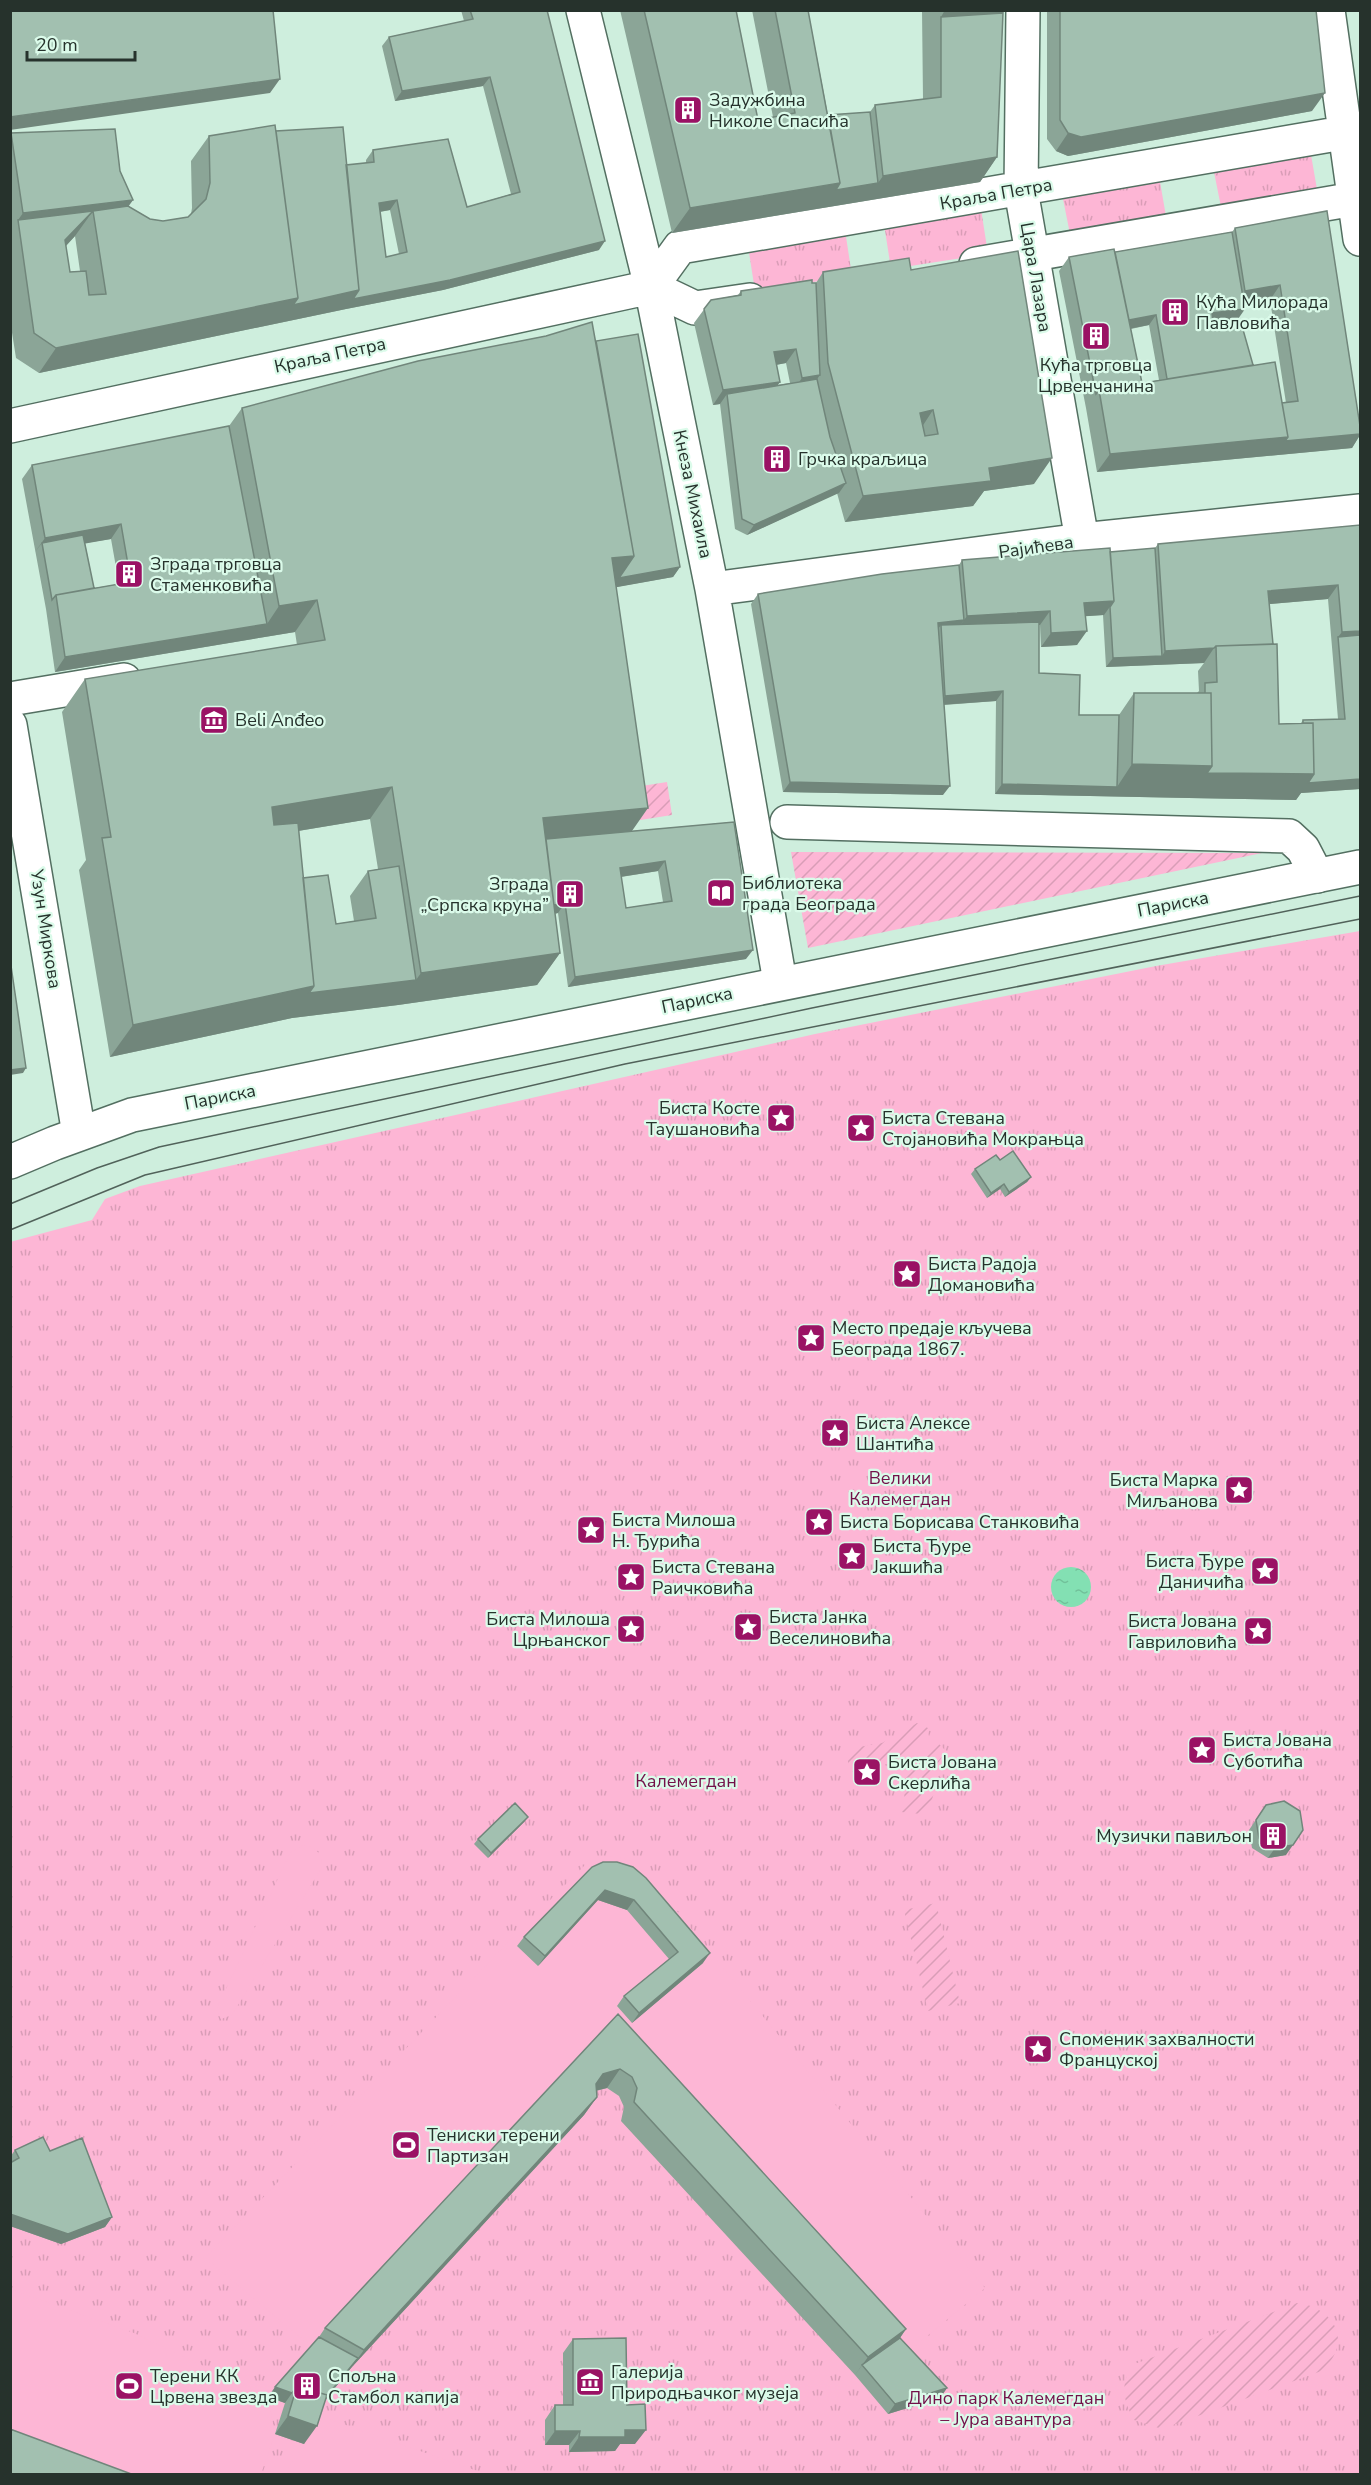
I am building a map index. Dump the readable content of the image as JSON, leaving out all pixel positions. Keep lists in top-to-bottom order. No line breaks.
{"streets":{"street":["Краља Петра","Цара Лазара","Кнеза Михаила","Рајићева","Париска","Узун Миркова"]},"crossings":[["Краља Петра","Цара Лазара"],["Краља Петра","Кнеза Михаила"],["Цара Лазара","Рајићева"],["Кнеза Михаила","Рајићева"],["Кнеза Михаила","Париска"],["Париска","Узун Миркова"]],"parks":["Велики Калемегдан","Калемегдан","Дино парк Калемегдан – Јура авантура"],"places":{"building":["Задужбина Николе Спасића","Кућа Милорада Павловића","Кућа трговца Црвенчанина","Грчка краљица","Зграда трговца Стаменковића","Зграда „Српска круна”","Музички павиљон","Спољна Стамбол капија"],"museum":["Beli Anđeo","Галерија Природњачког музеја"],"library":["Библиотека града Београда"],"place":["Биста Косте Таушановића","Биста Стевана Стојановића Мокрањца","Биста Радоја Домановића","Место предаје кључева Београда 1867.","Биста Алексе Шантића","Биста Марка Миљанова","Биста Борисава Станковића","Биста Милоша Н. Ђурића","Биста Ђуре Јакшића","Биста Ђуре Даничића","Биста Стевана Раичковића","Биста Јанка Веселиновића","Биста Милоша Црњанског","Биста Јована Гавриловића","Биста Јована Суботића","Биста Јована Скерлића","Споменик захвалности Француској"],"sports":["Тениски терени Партизан","Терени КК Црвена звезда"]},"scale_bar":"20 m"}
